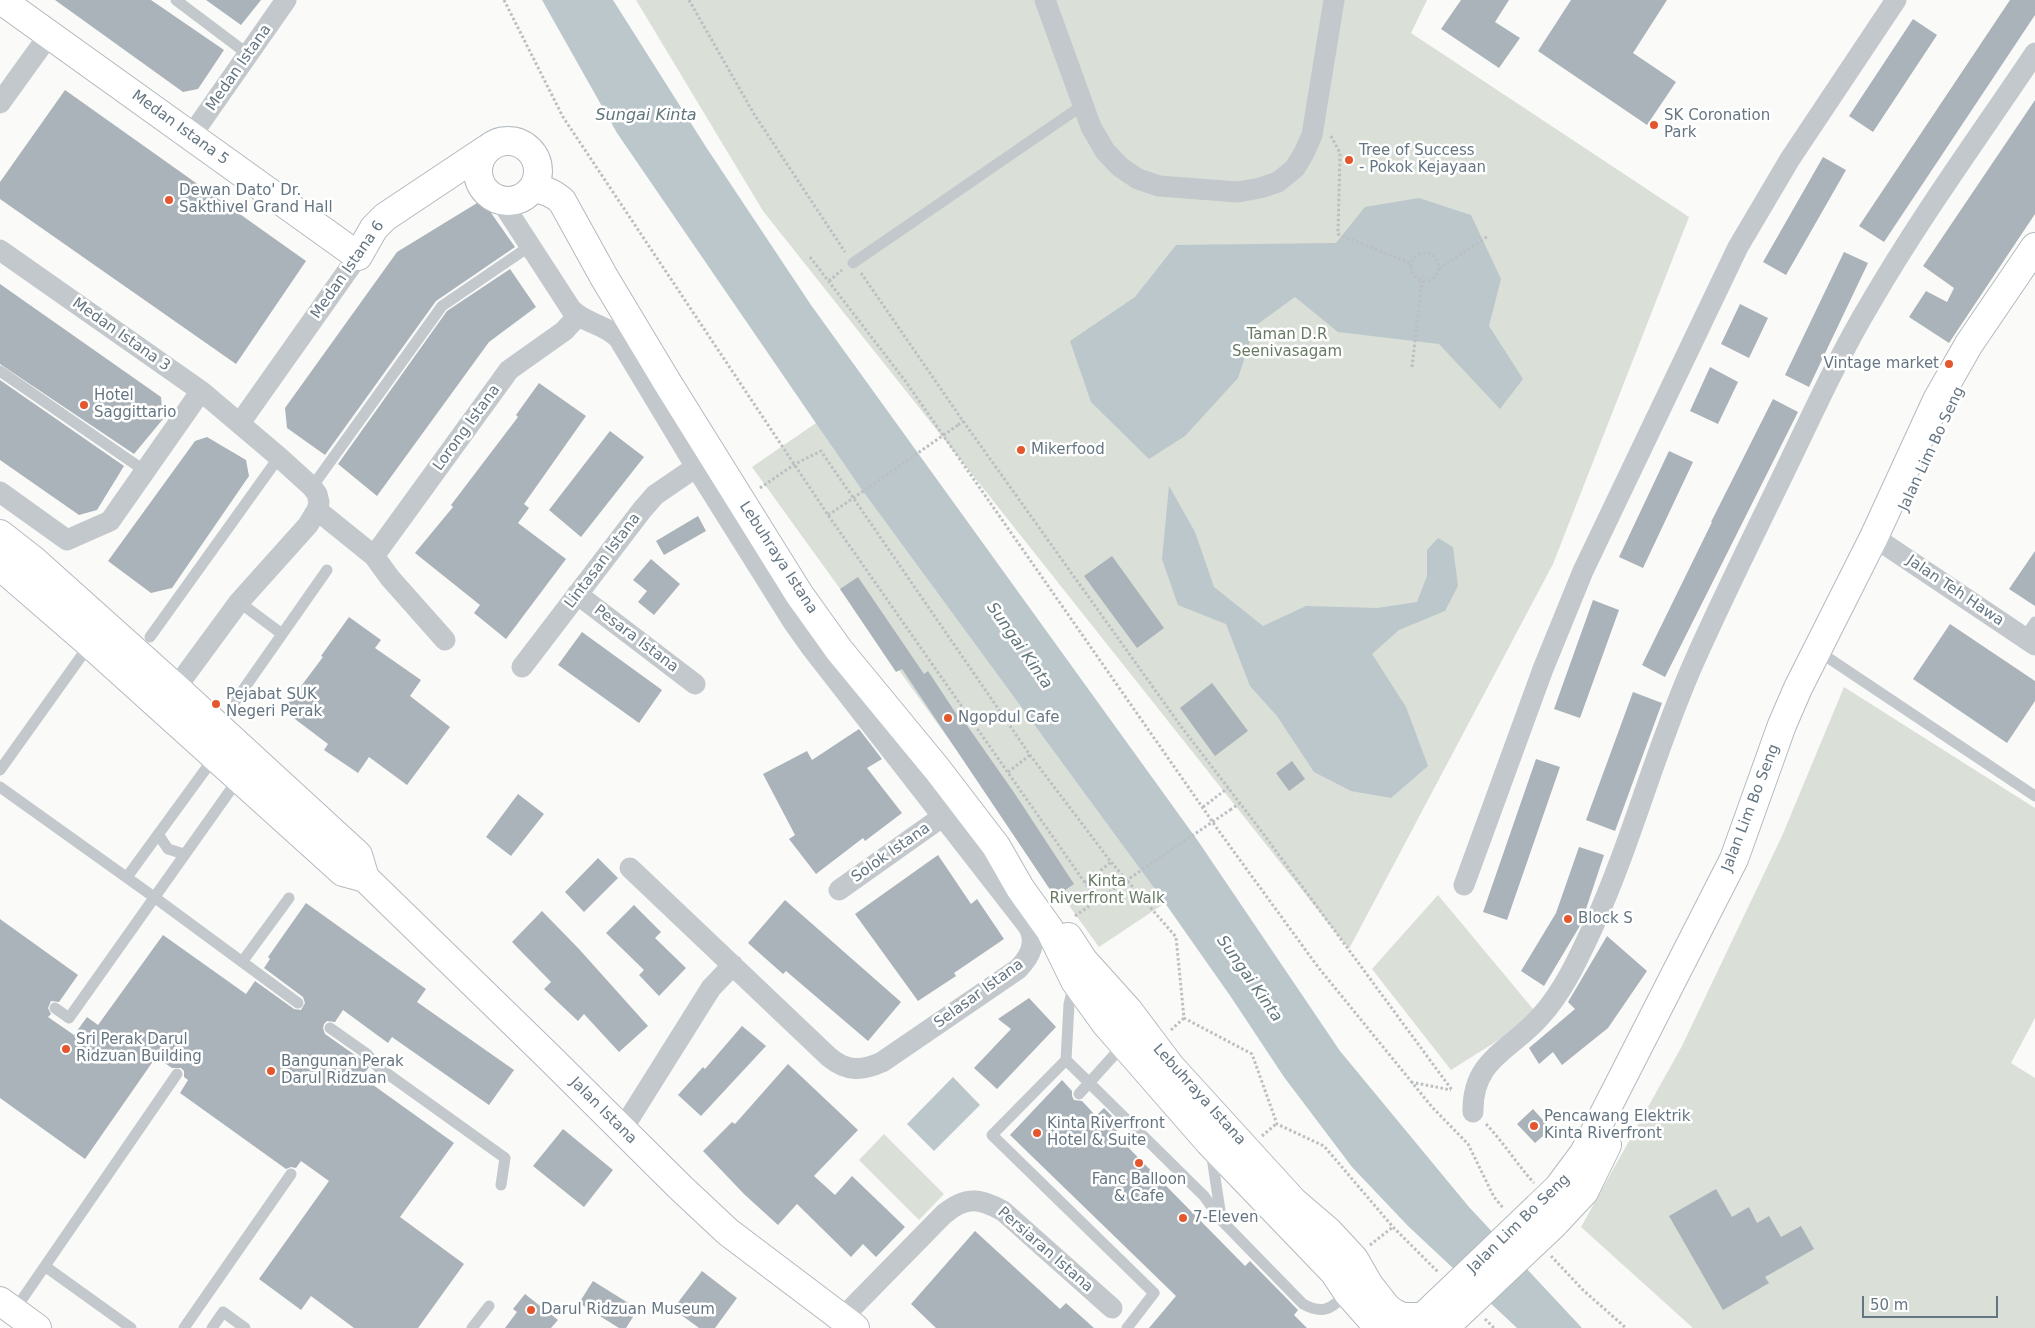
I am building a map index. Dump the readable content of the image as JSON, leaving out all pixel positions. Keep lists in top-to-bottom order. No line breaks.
{"streets":{"main road":["Medan Istana 5","Medan Istana 6","Jalan Lim Bo Seng","Lebuhraya Istana","Jalan Istana"],"street":["Medan Istana","Medan Istana 3","Lorong Istana","Lintasan Istana","Jalan Teh Hawa","Pesara Istana","Solok Istana","Selasar Istana","Persiaran Istana"]},"crossings":[["Medan Istana","Medan Istana 5"],["Medan Istana 5","Medan Istana 6"],["Medan Istana 6","Medan Istana 3"],["Medan Istana 6","Lebuhraya Istana"],["Lorong Istana","Selasar Istana"],["Jalan Lim Bo Seng","Lebuhraya Istana"],["Jalan Lim Bo Seng","Jalan Teh Hawa"],["Lintasan Istana","Pesara Istana"],["Lintasan Istana","Selasar Istana"],["Solok Istana","Selasar Istana"],["Jalan Istana","Persiaran Istana"]],"water":["Sungai Kinta"],"parks":["Taman D.R Seenivasagam","Kinta Riverfront Walk"],"places":["SK Coronation Park","Tree of Success - Pokok Kejayaan","Dewan Dato' Dr. Sakthivel Grand Hall","Vintage market","Hotel Saggittario","Mikerfood","Pejabat SUK Negeri Perak","Ngopdul Cafe","Block S","Sri Perak Darul Ridzuan Building","Bangunan Perak Darul Ridzuan","Pencawang Elektrik Kinta Riverfront","Kinta Riverfront Hotel & Suite","Fanc Balloon & Cafe","7-Eleven","Darul Ridzuan Museum"],"scale_bar":"50 m"}
